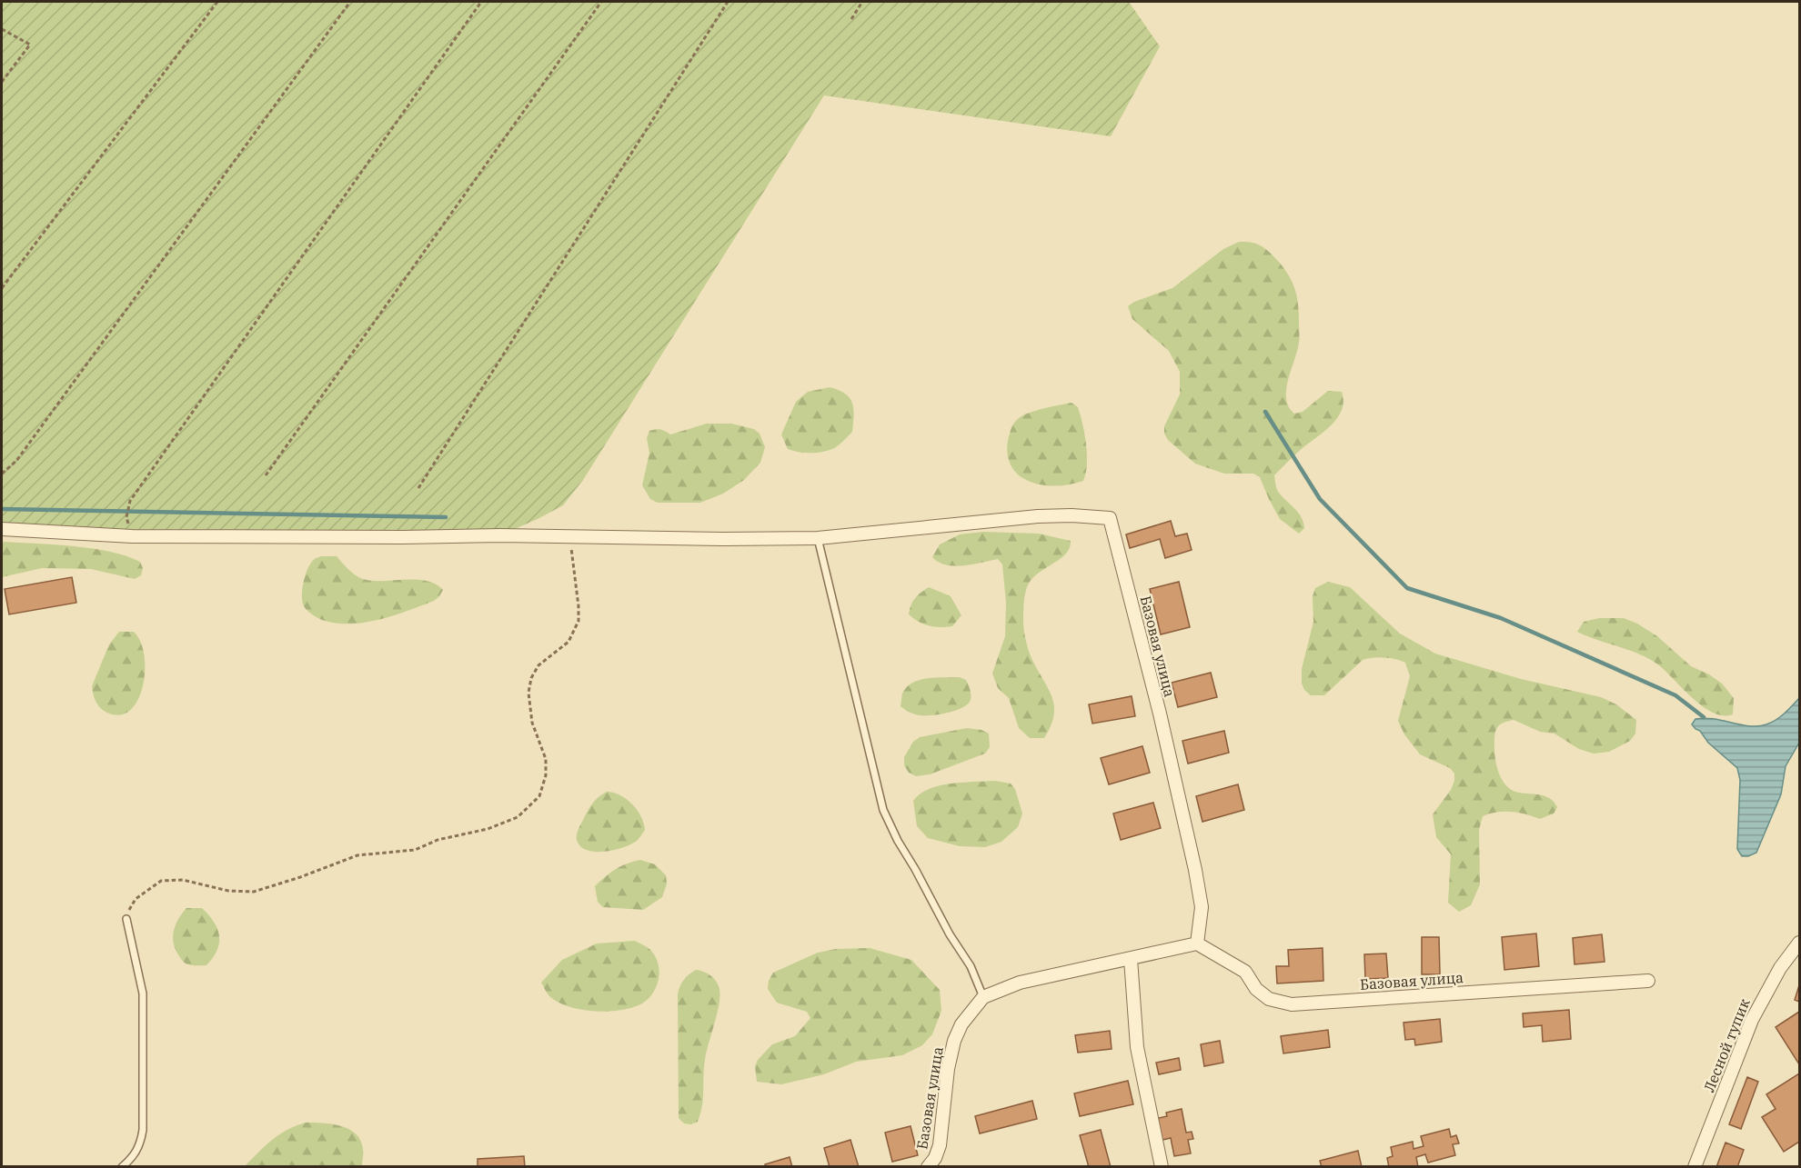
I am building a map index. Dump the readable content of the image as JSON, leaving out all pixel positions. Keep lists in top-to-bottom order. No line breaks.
{"streets":{"street":["Базовая улица","Лесной тупик"]}}
